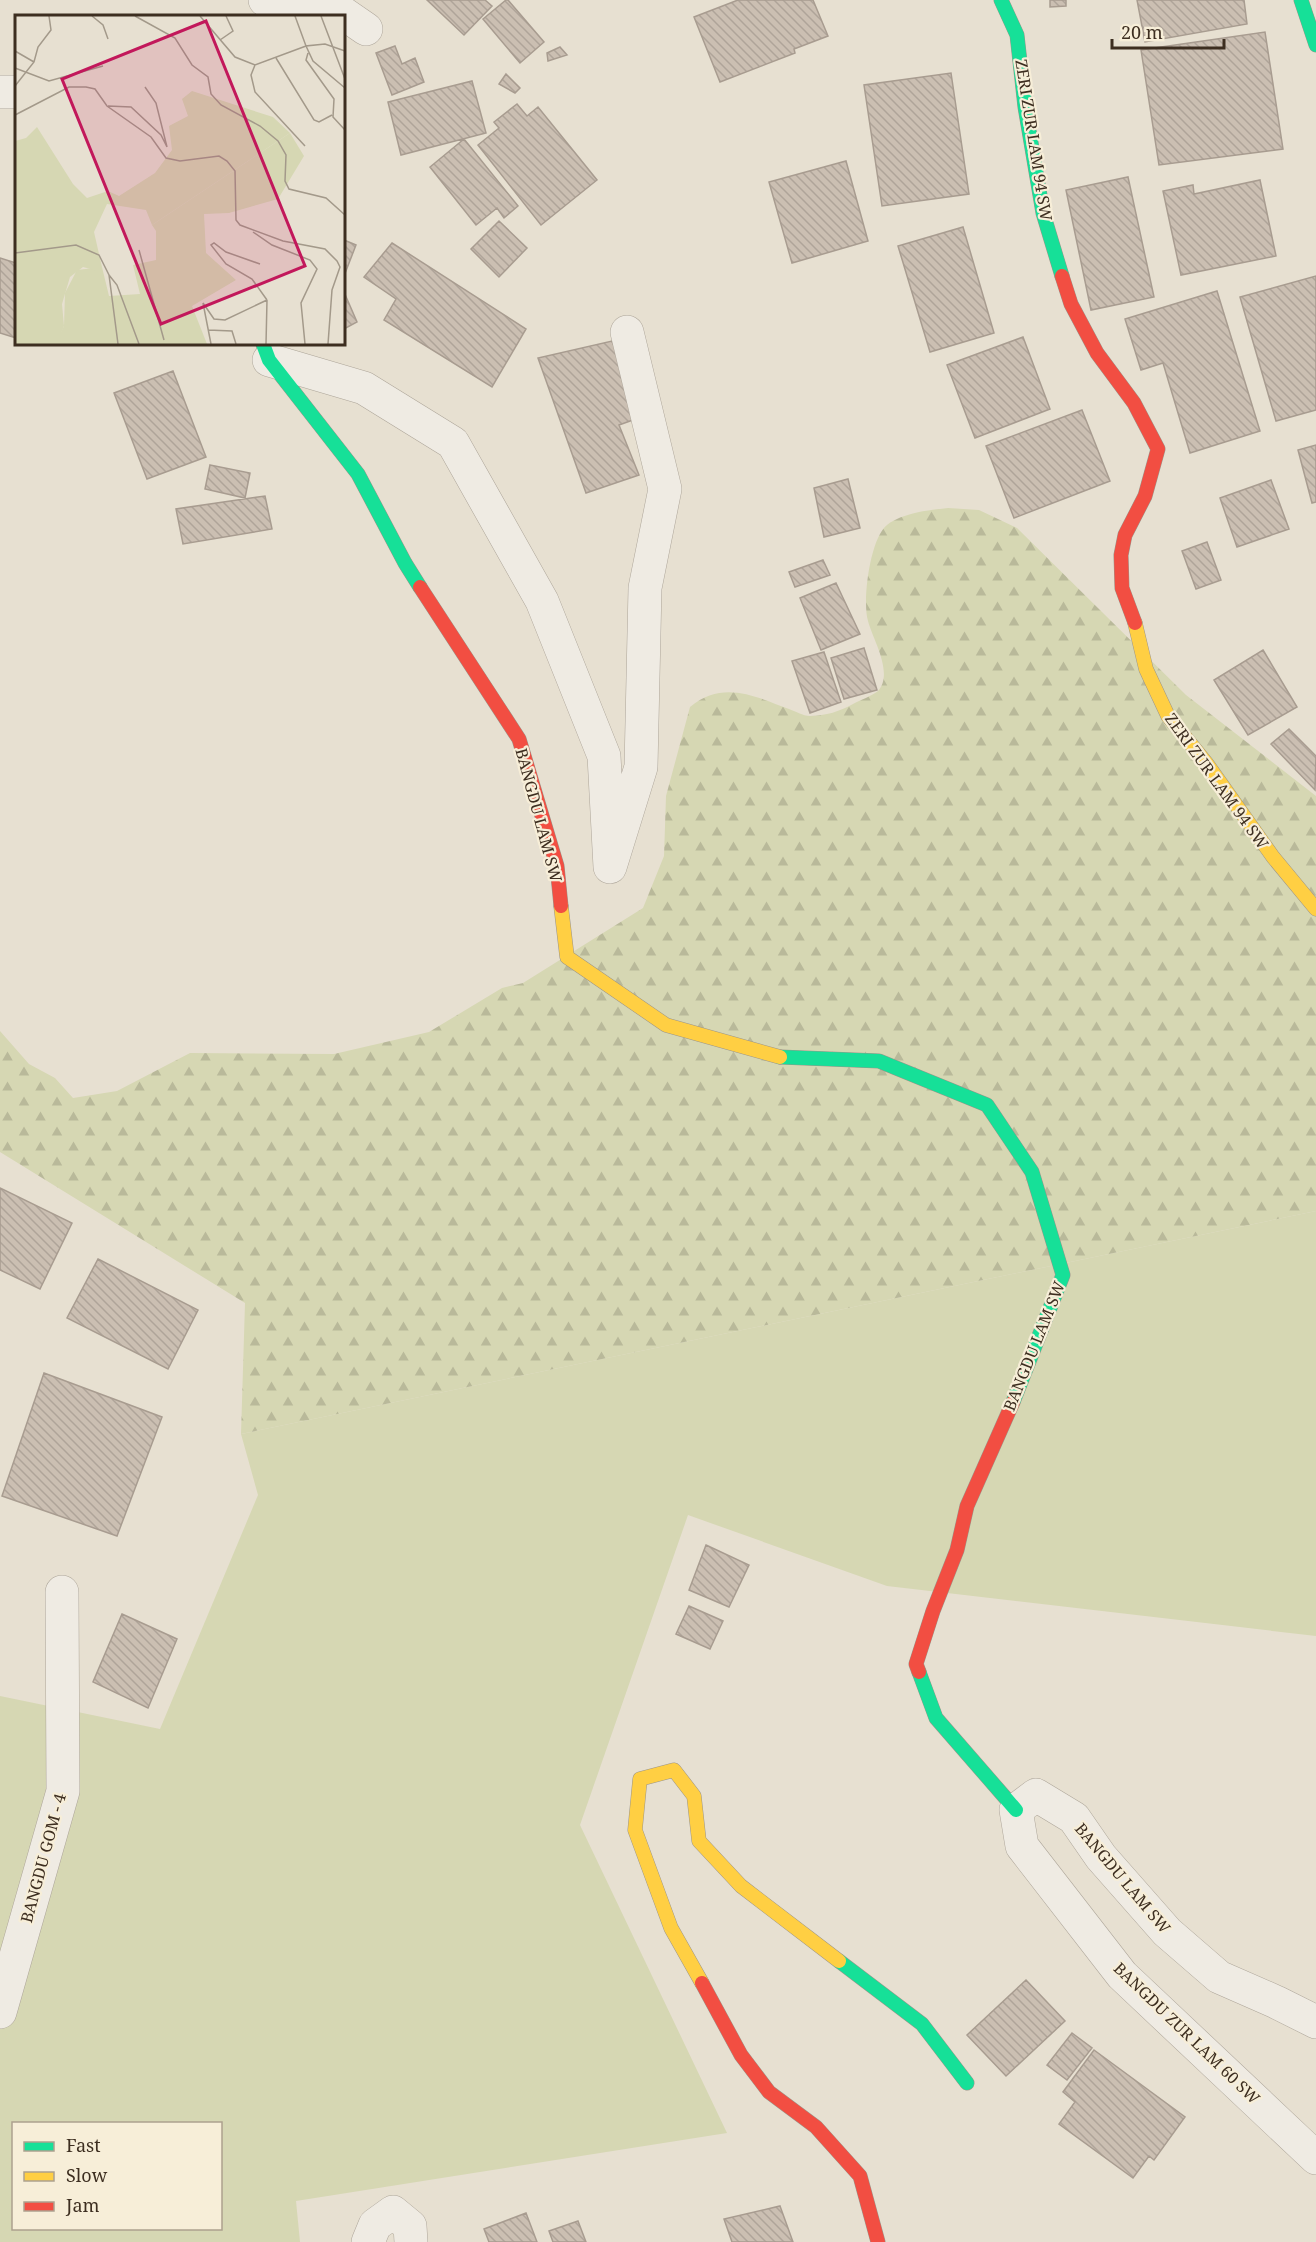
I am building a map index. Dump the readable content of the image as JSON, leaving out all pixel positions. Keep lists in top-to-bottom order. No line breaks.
{"streets":{"street":["ZERI ZUR LAM 94 SW","BANGDU LAM SW","BANGDU GOM - 4","BANGDU ZUR LAM 60 SW"]},"crossings":[["BANGDU LAM SW","BANGDU ZUR LAM 60 SW"]],"legend":["Fast","Slow","Jam"],"scale_bar":"20 m"}
